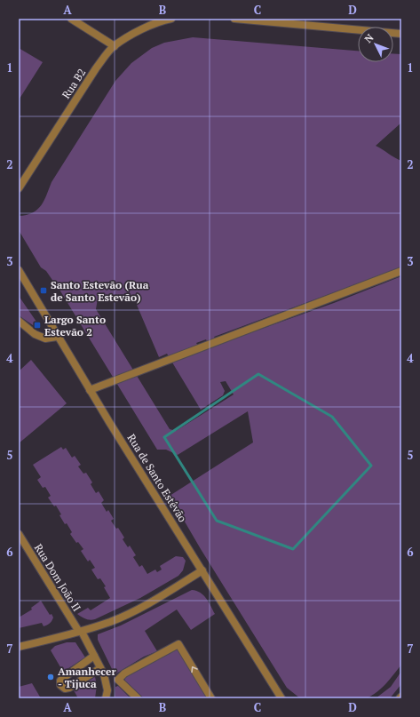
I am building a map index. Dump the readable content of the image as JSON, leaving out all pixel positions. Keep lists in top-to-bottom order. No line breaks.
{"streets":{"street":["Rua B2","Rua de Santo Estêvão","Rua Dom João II"]},"places":{"transit":["Santo Estevão (Rua de Santo Estevão)","Largo Santo Estevão 2"],"other":["Amanhecer - Tijuca"]},"north":"top left","grid":{"columns":["A","B","C","D"],"rows":["1","2","3","4","5","6","7"]}}
